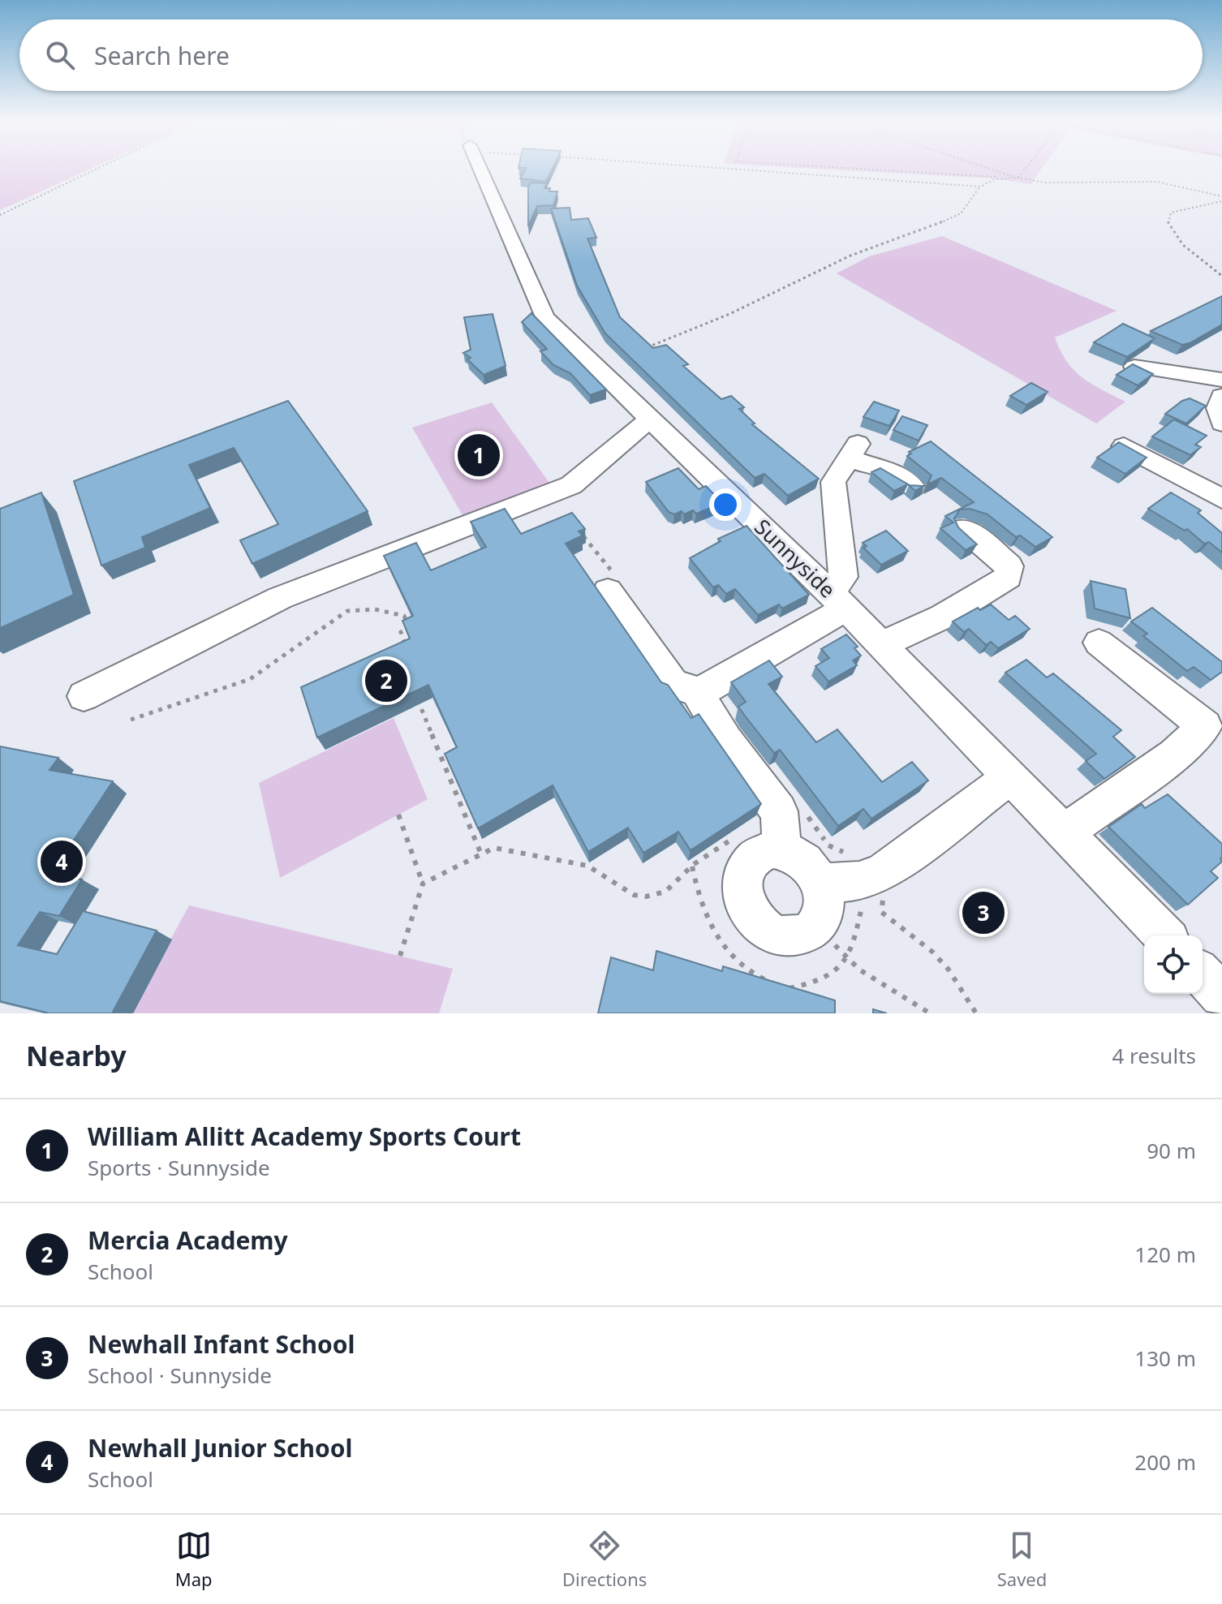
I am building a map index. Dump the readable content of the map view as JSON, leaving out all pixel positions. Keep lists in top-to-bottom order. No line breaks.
{"streets":{"street":["Sunnyside"]},"page":{"search":"Search here","pins":["1","2","4","3"],"heading":["Nearby","4 results"],"list":[{"mark":"1","name":"William Allitt Academy Sports Court","note":"Sports · Sunnyside","value":"90 m"},{"mark":"2","name":"Mercia Academy","note":"School","value":"120 m"},{"mark":"3","name":"Newhall Infant School","note":"School · Sunnyside","value":"130 m"},{"mark":"4","name":"Newhall Junior School","note":"School","value":"200 m"}],"nav":["Map","Directions","Saved"]}}
